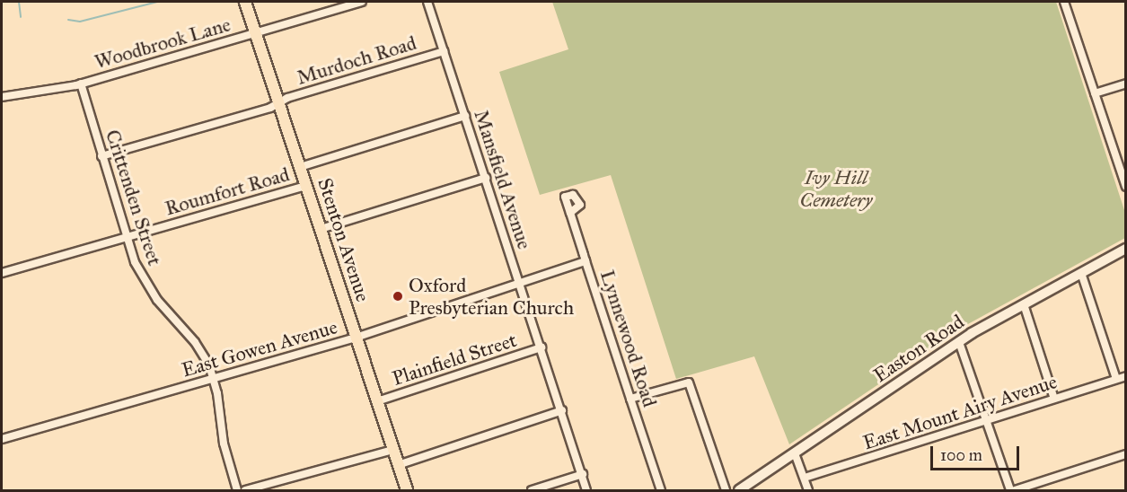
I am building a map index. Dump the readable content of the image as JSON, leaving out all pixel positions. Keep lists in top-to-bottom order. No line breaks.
{"streets":{"main road":["Stenton Avenue","Easton Road"],"street":["Woodbrook Lane","Murdoch Road","Mansfield Avenue","Roumfort Road","Crittenden Street","Lynnewood Road","East Gowen Avenue","Plainfield Street","East Mount Airy Avenue"]},"crossings":[["Woodbrook Lane","Crittenden Street"],["Woodbrook Lane","Stenton Avenue"],["Murdoch Road","Mansfield Avenue"],["Murdoch Road","Crittenden Street"],["Murdoch Road","Stenton Avenue"],["Mansfield Avenue","East Gowen Avenue"],["Mansfield Avenue","Plainfield Street"],["Roumfort Road","Crittenden Street"],["Roumfort Road","Stenton Avenue"],["Crittenden Street","East Gowen Avenue"],["Stenton Avenue","East Gowen Avenue"],["Stenton Avenue","Plainfield Street"],["Lynnewood Road","East Gowen Avenue"]],"parks":["Ivy Hill Cemetery"],"places":["Oxford Presbyterian Church"],"scale_bar":"100 m"}
